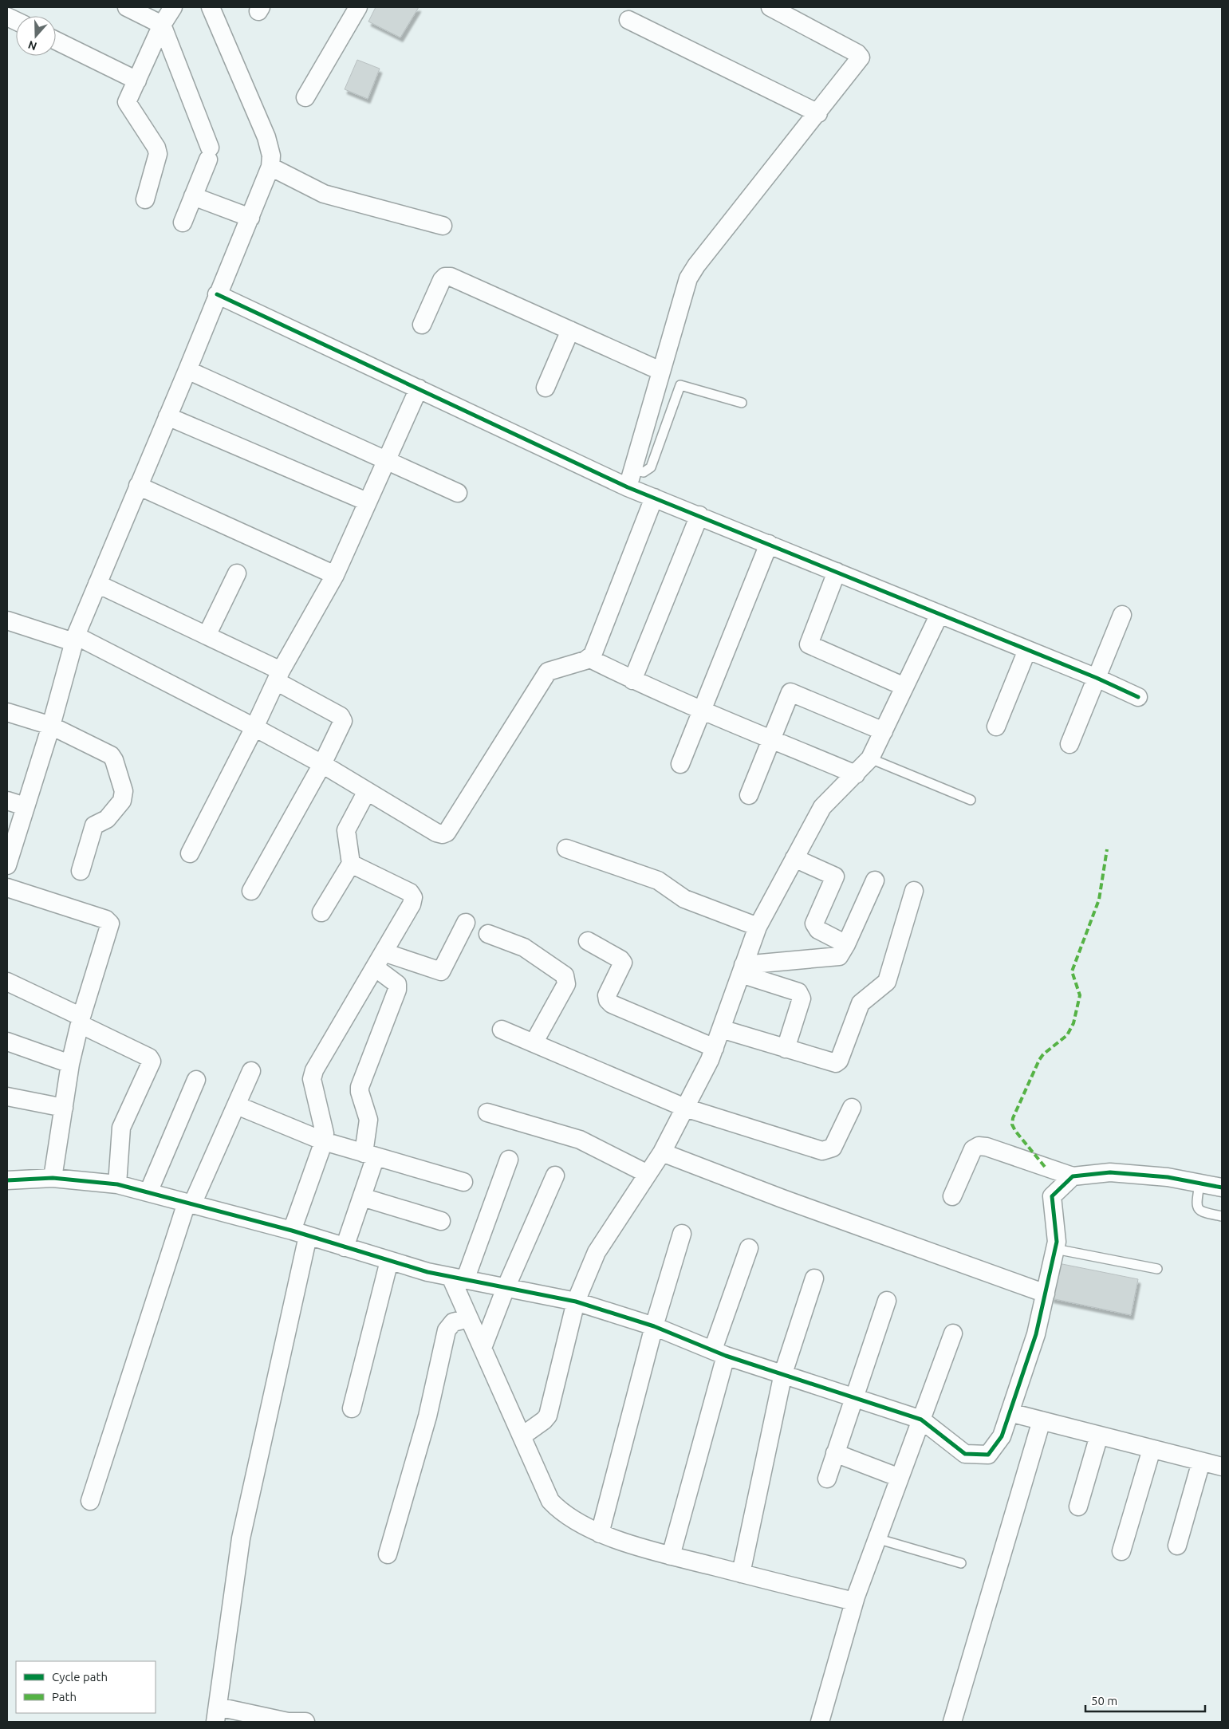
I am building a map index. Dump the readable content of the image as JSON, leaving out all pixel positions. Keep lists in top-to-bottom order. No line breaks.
{"legend":["Cycle path","Path"],"scale_bar":"50 m","north":"bottom"}
